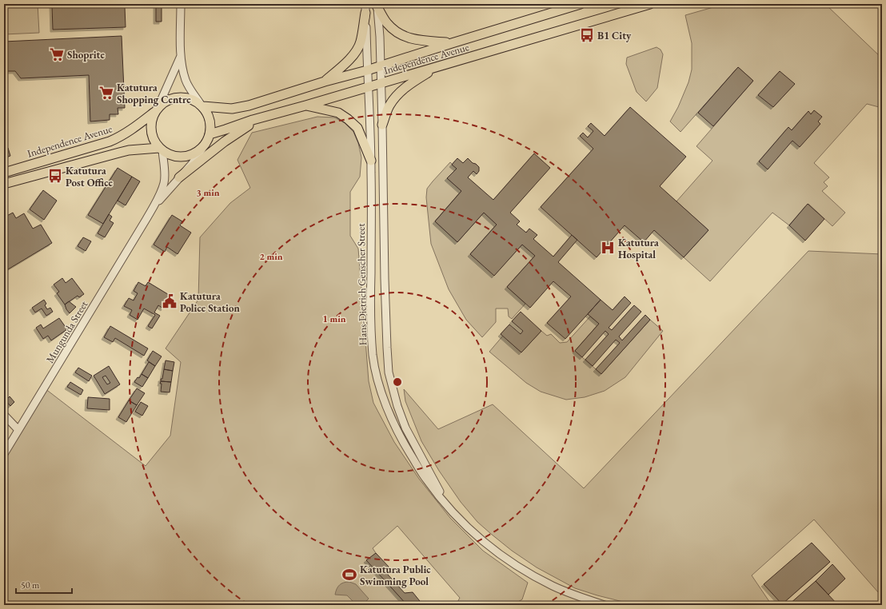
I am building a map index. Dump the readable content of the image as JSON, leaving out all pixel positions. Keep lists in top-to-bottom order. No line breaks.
{"streets":{"main road":["Independence Avenue"],"street":["Hans-Dietrich Genscher Street","Mungunda Street"]},"crossings":[["Independence Avenue","Hans-Dietrich Genscher Street"]],"places":{"bus stop":["B1 City","Katutura Post Office"],"supermarket":["Shoprite","Katutura Shopping Centre"],"hospital":["Katutura Hospital"],"public building":["Katutura Police Station"],"sports":["Katutura Public Swimming Pool"]},"scale_bar":"50 m","rings":["3 min","2 min","1 min"]}
